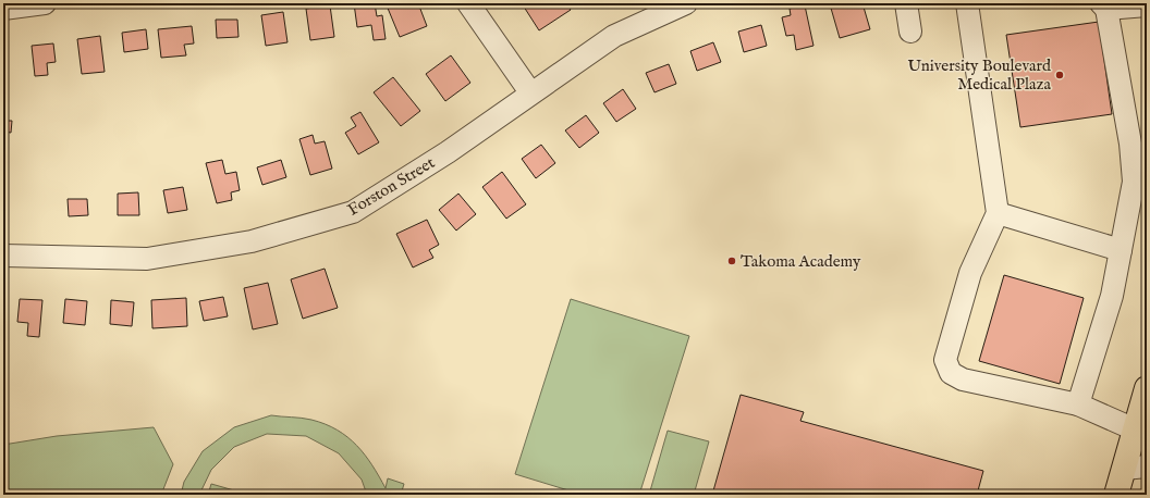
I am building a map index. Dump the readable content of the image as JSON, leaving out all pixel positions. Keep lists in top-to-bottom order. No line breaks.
{"streets":{"street":["Forston Street"]},"places":["University Boulevard Medical Plaza","Takoma Academy"]}
